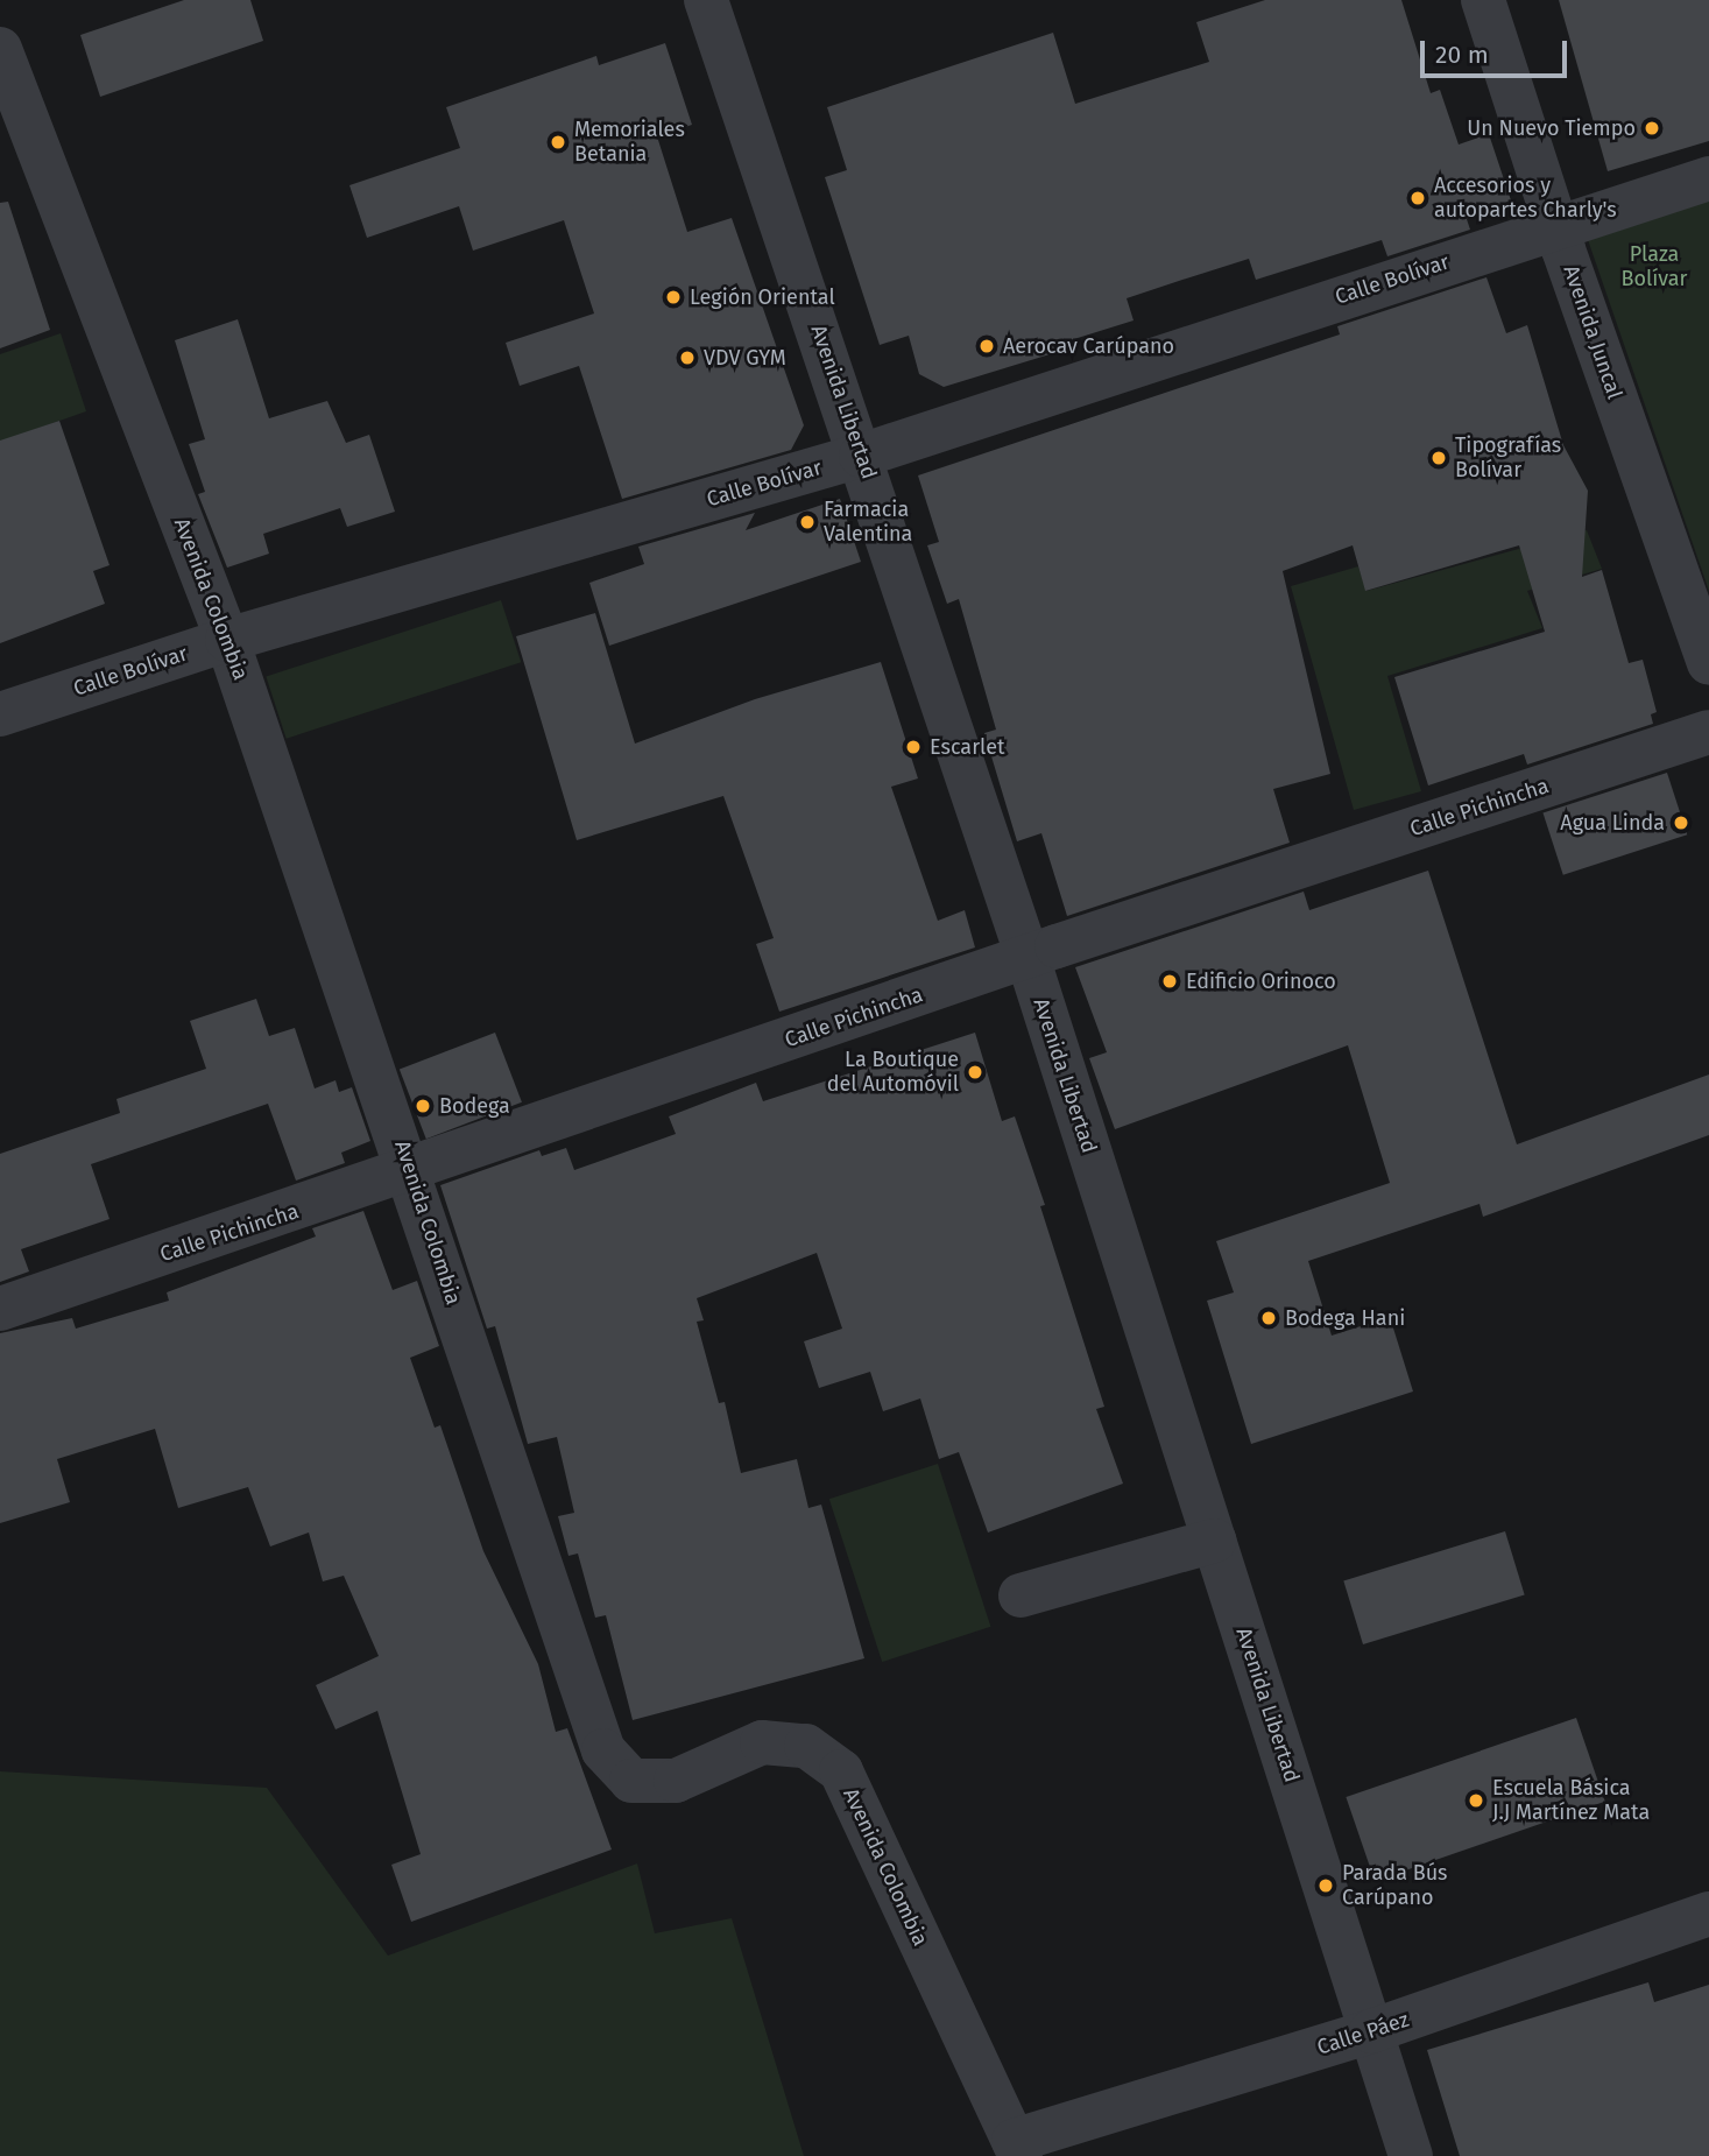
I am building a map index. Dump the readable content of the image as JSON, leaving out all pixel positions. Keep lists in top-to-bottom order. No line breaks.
{"streets":{"street":["Calle Bolívar","Avenida Juncal","Avenida Libertad","Avenida Colombia","Calle Pichincha","Calle Páez"]},"crossings":[["Calle Bolívar","Avenida Juncal"],["Calle Bolívar","Avenida Libertad"],["Calle Bolívar","Avenida Colombia"],["Avenida Libertad","Calle Pichincha"],["Avenida Libertad","Calle Páez"],["Avenida Colombia","Calle Pichincha"],["Avenida Colombia","Calle Páez"]],"parks":["Plaza Bolívar"],"places":["Un Nuevo Tiempo","Memoriales Betania","Accesorios y autopartes Charly's","Legión Oriental","Aerocav Carúpano","VDV GYM","Tipografías Bolívar","Farmacia Valentina","Escarlet","Agua Linda","Edificio Orinoco","La Boutique del Automóvil","Bodega","Bodega Hani","Escuela Básica J.J Martínez Mata","Parada Bús Carúpano"],"scale_bar":"20 m"}
